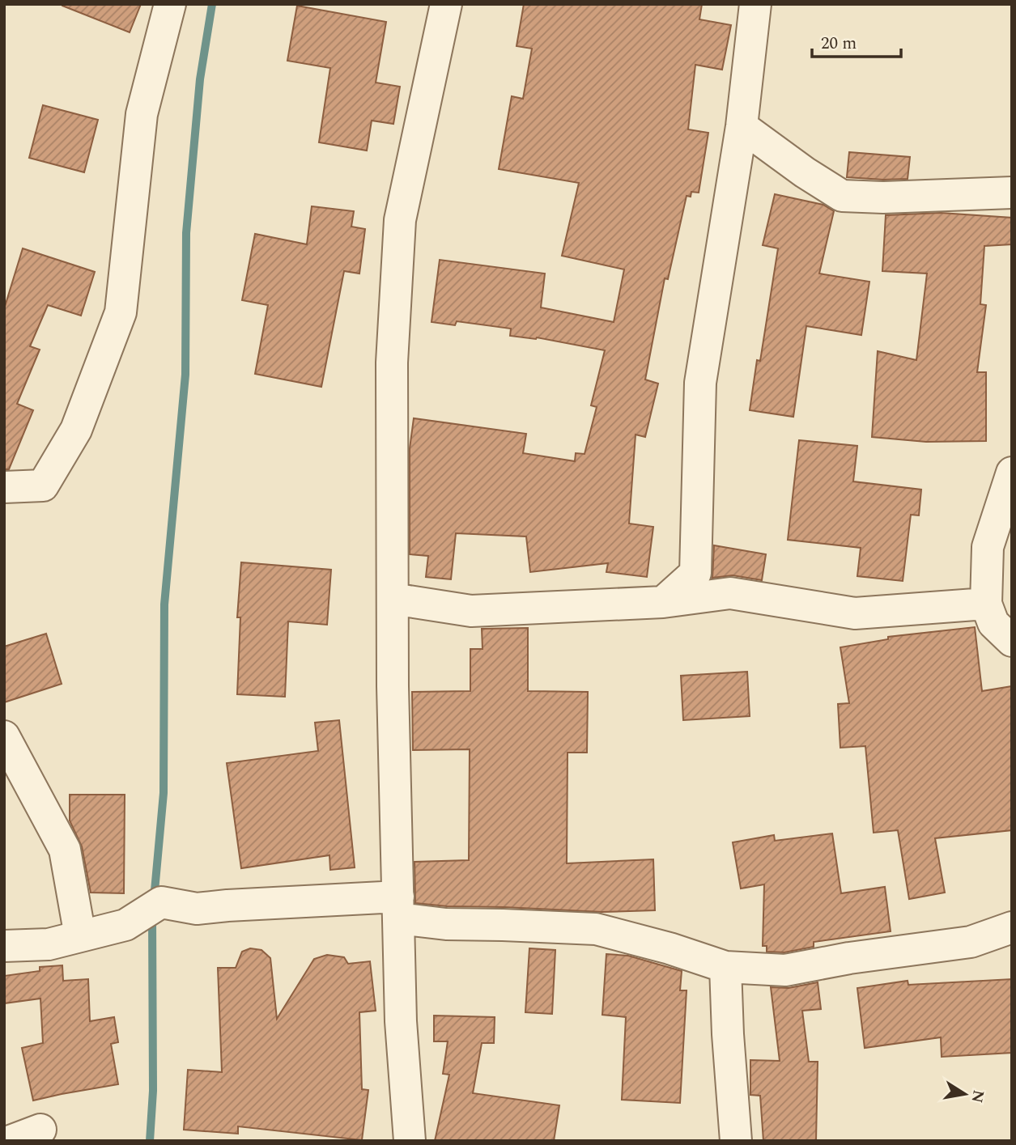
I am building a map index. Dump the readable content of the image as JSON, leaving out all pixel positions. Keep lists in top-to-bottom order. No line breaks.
{"scale_bar":"20 m","north":"right"}
